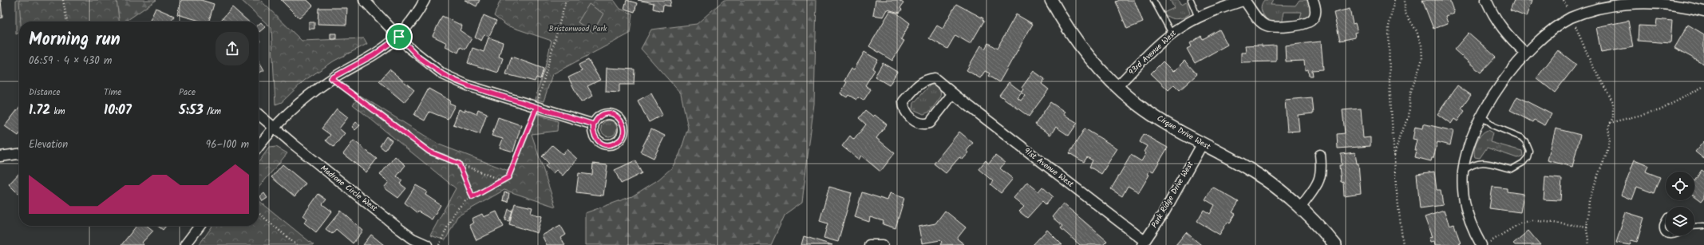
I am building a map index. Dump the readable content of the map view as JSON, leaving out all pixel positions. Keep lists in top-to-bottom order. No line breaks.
{"streets":{"street":["93rd Avenue West","Cirque Drive West","91st Avenue West","Madrone Circle West","Park Ridge Drive West"]},"crossings":[["93rd Avenue West","Cirque Drive West"],["Cirque Drive West","Park Ridge Drive West"],["91st Avenue West","Park Ridge Drive West"]],"parks":["Bristonwood Park"],"page":{"heading":["Morning run","06:59 · 4 × 430 m"],"stats":[["Distance","1.72 km"],["Time","10:07"],["Pace","5:53 /km"]],"chart":["Elevation","96–100 m"]}}
